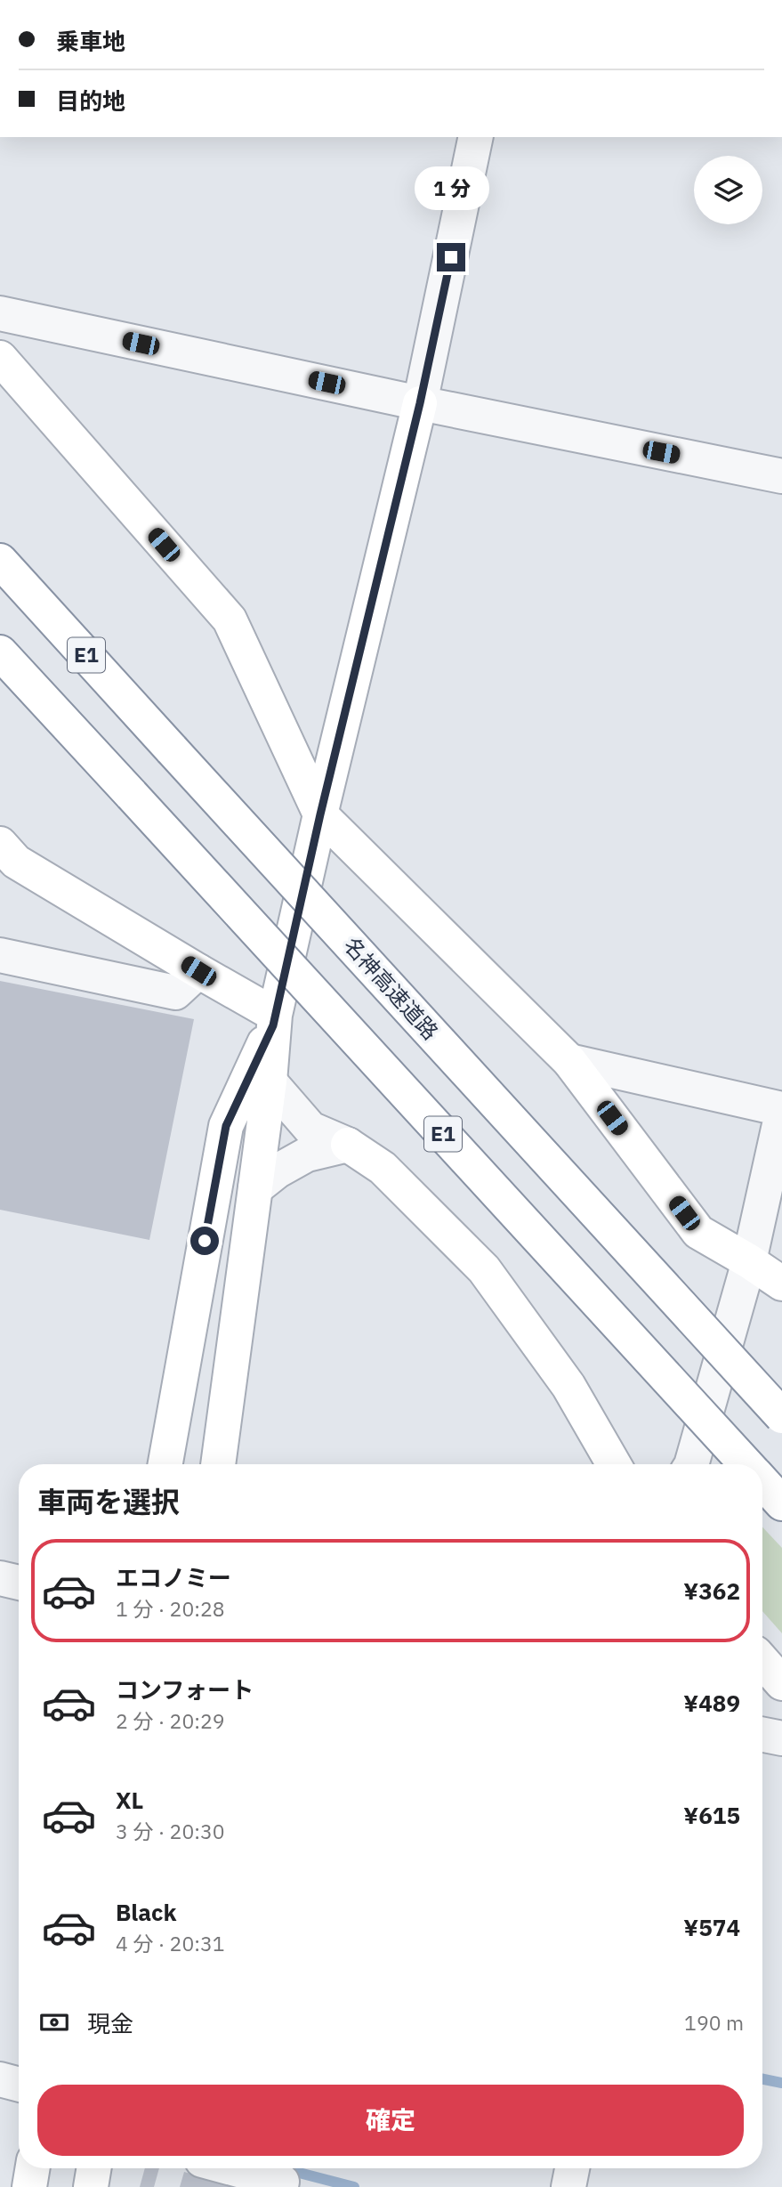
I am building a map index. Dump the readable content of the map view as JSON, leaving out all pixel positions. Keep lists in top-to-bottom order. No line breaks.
{"streets":{"main road":["E1","名神高速道路"]},"page":{"banner":["乗車地","目的地"],"bubble":"1 分","heading":"車両を選択","list":[{"name":"エコノミー","note":"1 分 · 20:28","value":"¥362"},{"name":"コンフォート","note":"2 分 · 20:29","value":"¥489"},{"name":"XL","note":"3 分 · 20:30","value":"¥615"},{"name":"Black","note":"4 分 · 20:31","value":"¥574"}],"pay":["現金","190 m"],"buttons":"確定"}}
